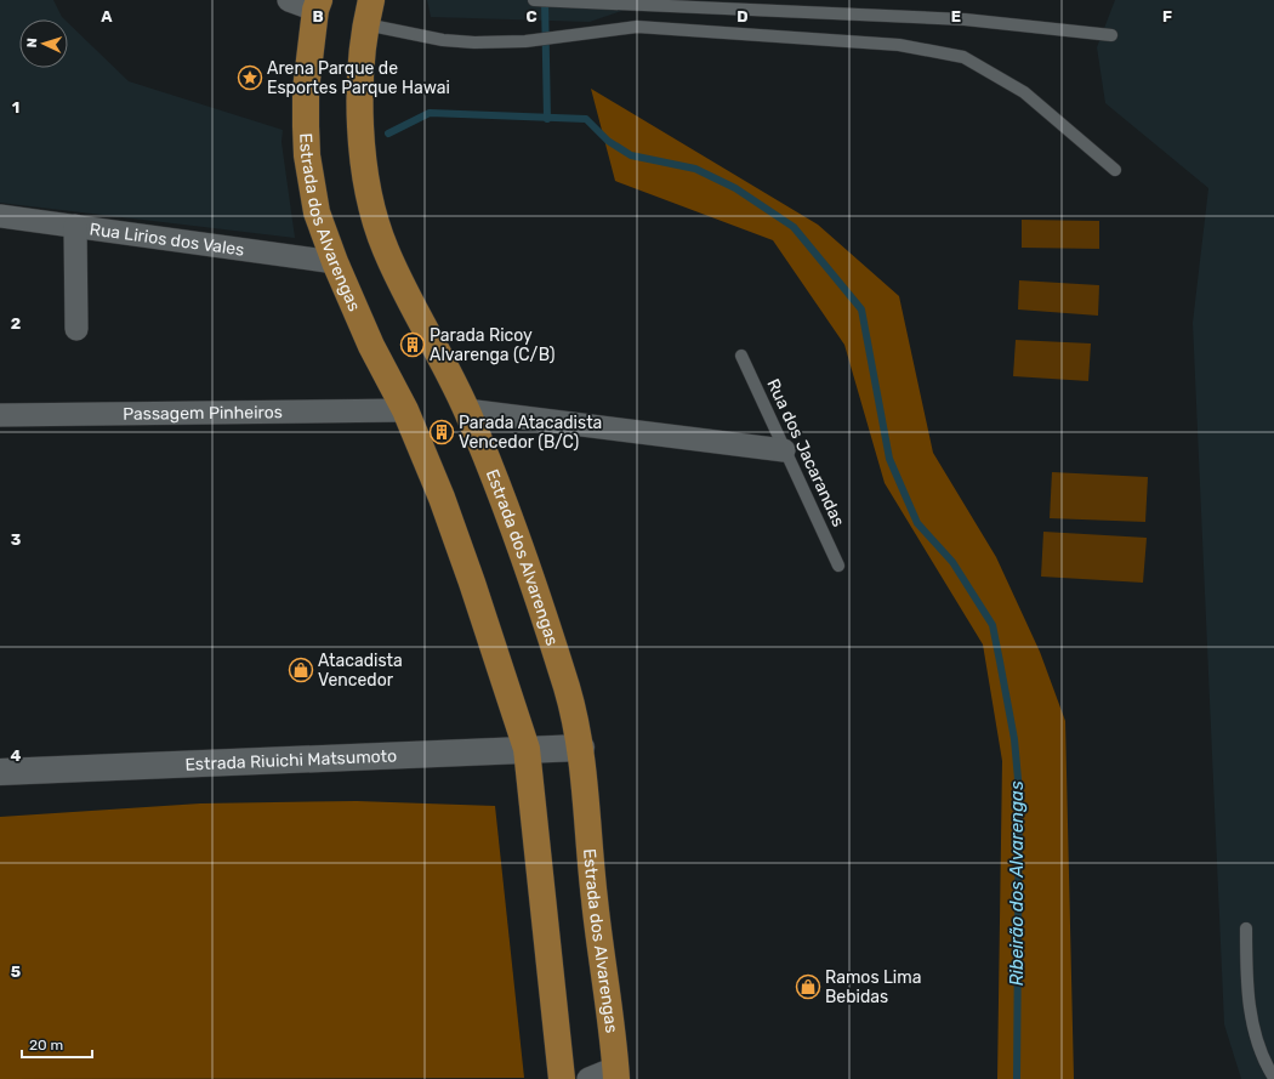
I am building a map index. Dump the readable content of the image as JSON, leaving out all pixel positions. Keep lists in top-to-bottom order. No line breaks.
{"streets":{"main road":["Estrada dos Alvarengas"],"street":["Rua Lirios dos Vales","Passagem Pinheiros","Estrada Riuichi Matsumoto"],"lane":["Rua dos Jacarandas"]},"crossings":[["Estrada dos Alvarengas","Rua Lirios dos Vales"],["Estrada dos Alvarengas","Passagem Pinheiros"],["Estrada dos Alvarengas","Estrada Riuichi Matsumoto"]],"water":["Ribeirão dos Alvarengas"],"places":{"place":["Arena Parque de Esportes Parque Hawai"],"building":["Parada Ricoy Alvarenga (C/B)","Parada Atacadista Vencedor (B/C)"],"shop":["Atacadista Vencedor","Ramos Lima Bebidas"]},"scale_bar":"20 m","north":"left","grid":{"columns":["A","B","C","D","E","F"],"rows":["1","2","3","4","5"]}}
